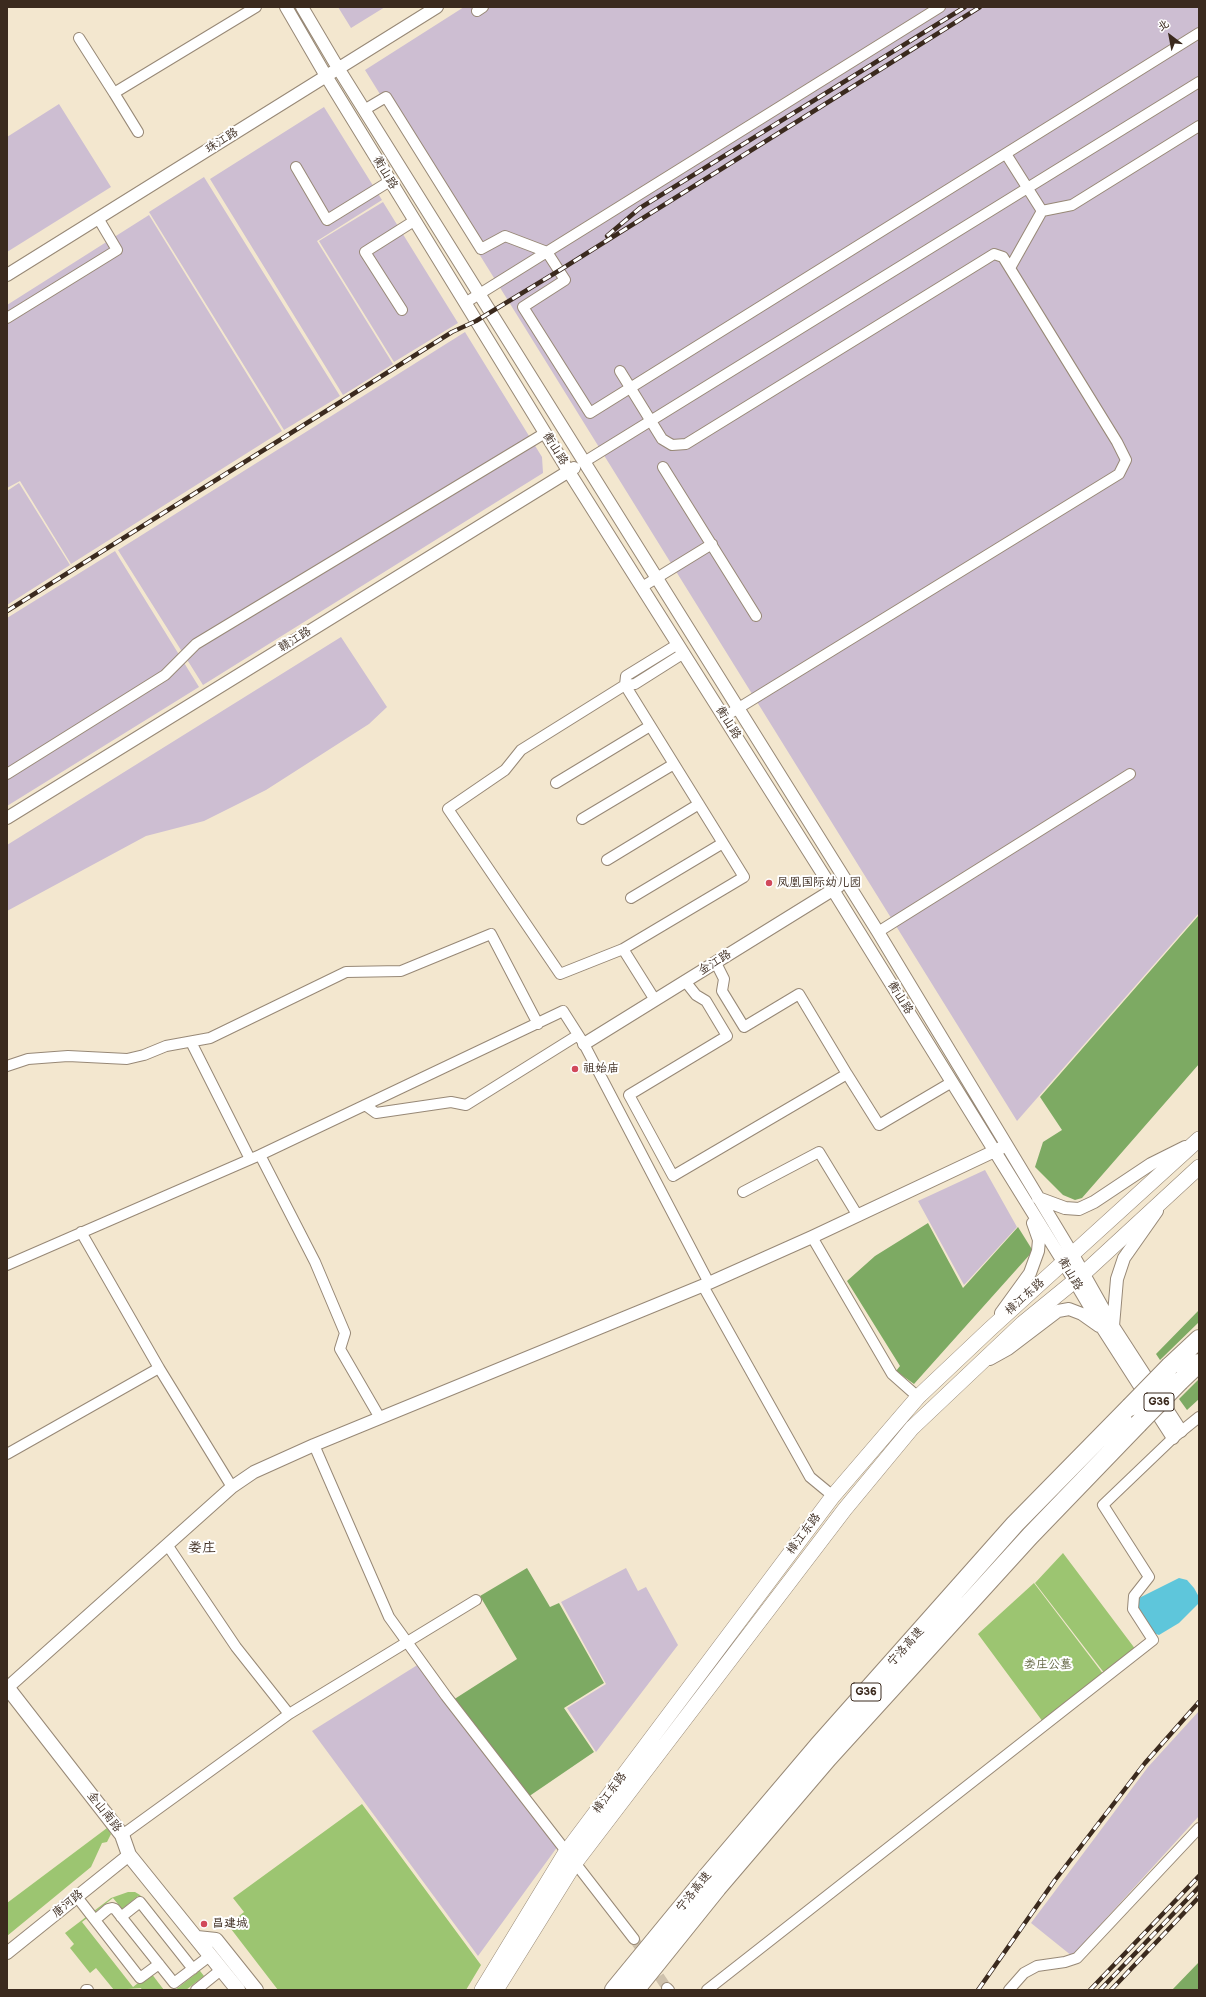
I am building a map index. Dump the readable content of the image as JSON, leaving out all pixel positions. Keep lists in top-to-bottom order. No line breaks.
{"streets":{"highway":["G36","宁洛高速"],"main road":["樟江东路","金山南路"],"street":["珠江路","衡山路","赣江路","金江路","唐河路"]},"crossings":[["珠江路","衡山路"],["衡山路","赣江路"],["衡山路","金江路"],["衡山路","樟江东路"],["金山南路","唐河路"]],"districts":["娄庄"],"parks":["娄庄公墓"],"places":["凤凰国际幼儿园","祖始庙","昌建城"],"north":"top left"}
